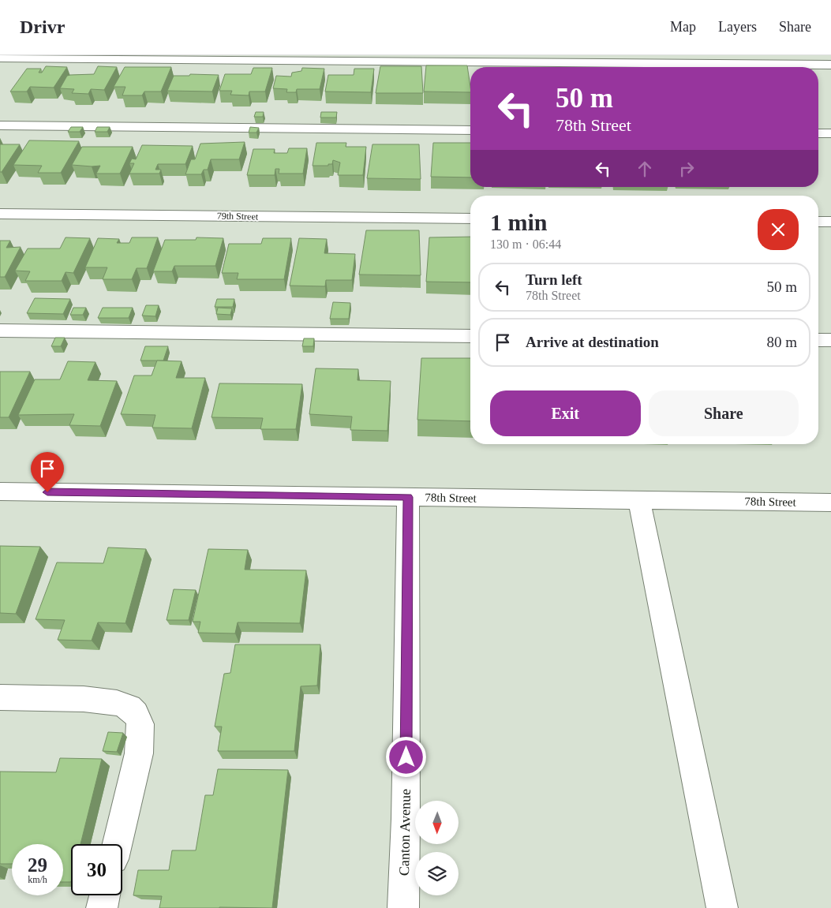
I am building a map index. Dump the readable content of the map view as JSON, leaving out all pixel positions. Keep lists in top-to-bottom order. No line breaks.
{"streets":{"street":["79th Street","78th Street","Canton Avenue"]},"crossings":[["78th Street","Canton Avenue"]],"north":"bottom","page":{"header":"Drivr","nav":["Map","Layers","Share"],"turn":["50 m","78th Street"],"heading":["1 min","130 m · 06:44"],"list":[{"name":"Turn left","note":"78th Street","value":"50 m"},{"name":"Arrive at destination","value":"80 m"}],"buttons":["Exit","Share"],"speed":"29 km/h","limit":"30"}}
